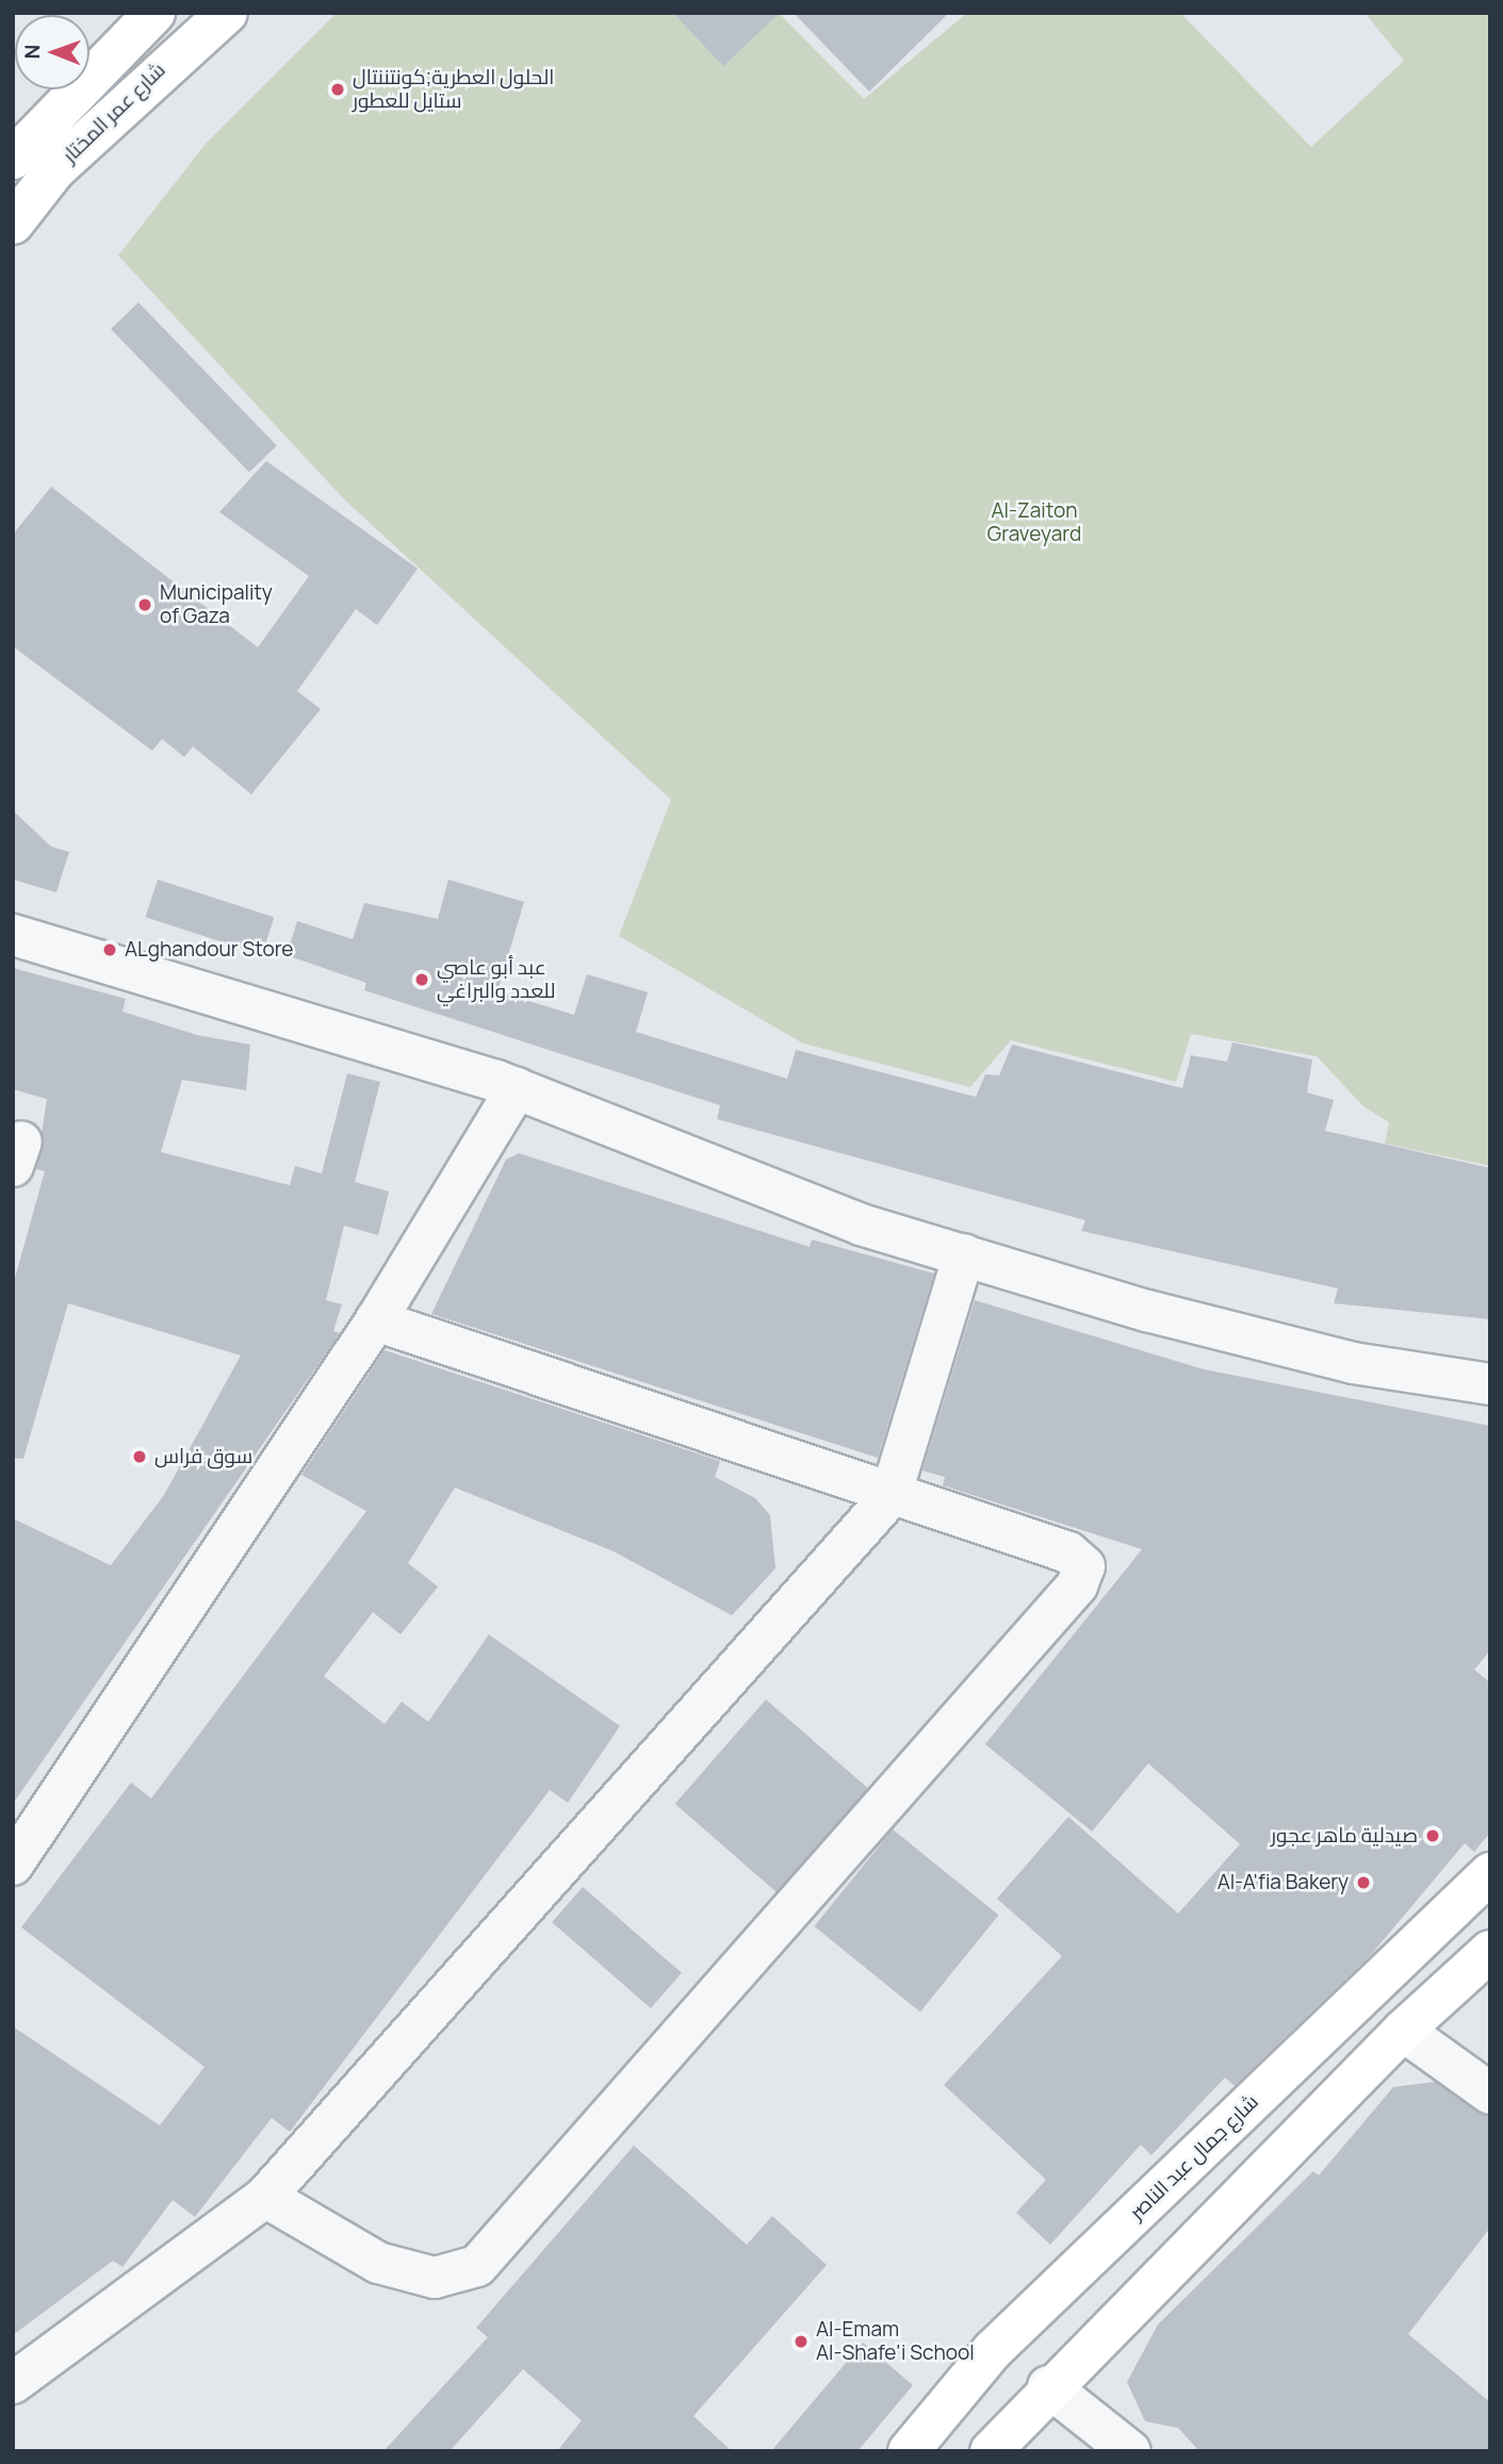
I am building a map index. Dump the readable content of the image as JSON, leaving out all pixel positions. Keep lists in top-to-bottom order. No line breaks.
{"streets":{"main road":["شارع عمر المختار","شارع جمال عبد الناصر"]},"parks":["Al-Zaiton Graveyard"],"places":["الحلول العطرية;كونتننتال ستايل للعطور","Municipality of Gaza","ALghandour Store","عبد أبو عاصي للعدد والبراغي","سوق فراس","صيدلية ماهر عجور","Al-A'fia Bakery","Al-Emam Al-Shafe'i School"],"north":"left"}
